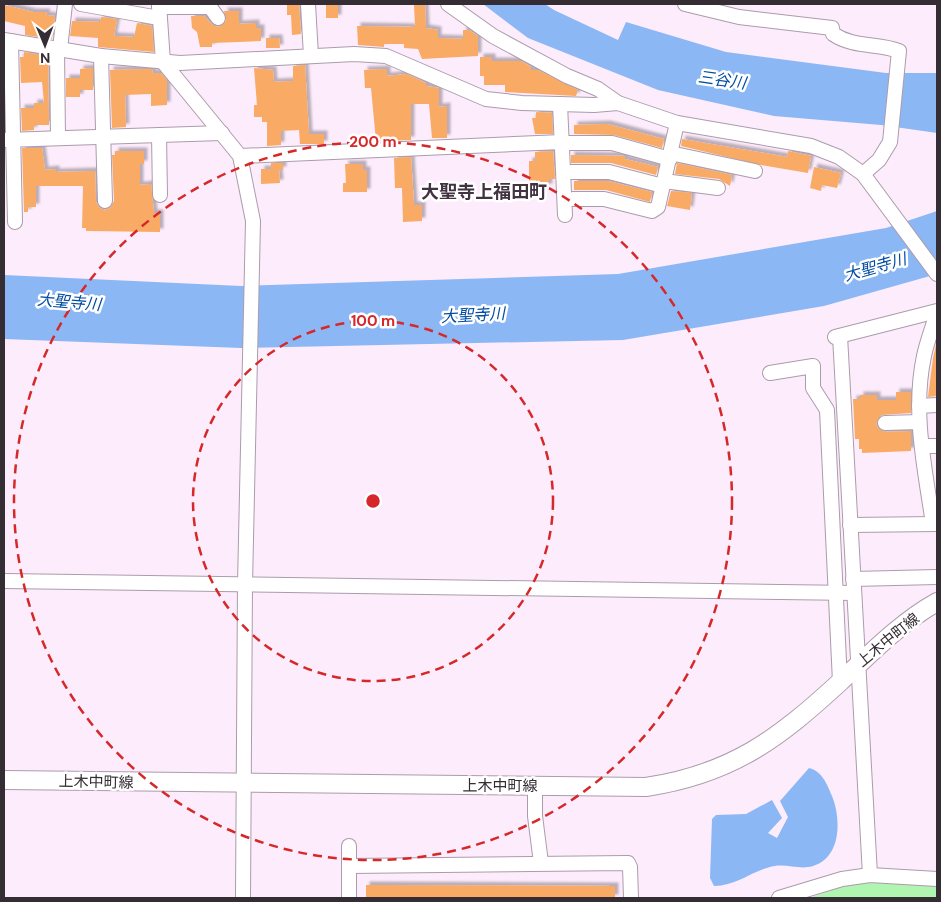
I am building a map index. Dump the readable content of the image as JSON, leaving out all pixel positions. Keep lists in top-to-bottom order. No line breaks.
{"streets":{"main road":["上木中町線"]},"districts":["大聖寺上福田町"],"water":["三谷川","大聖寺川"],"north":"bottom","rings":["200 m","100 m"]}
